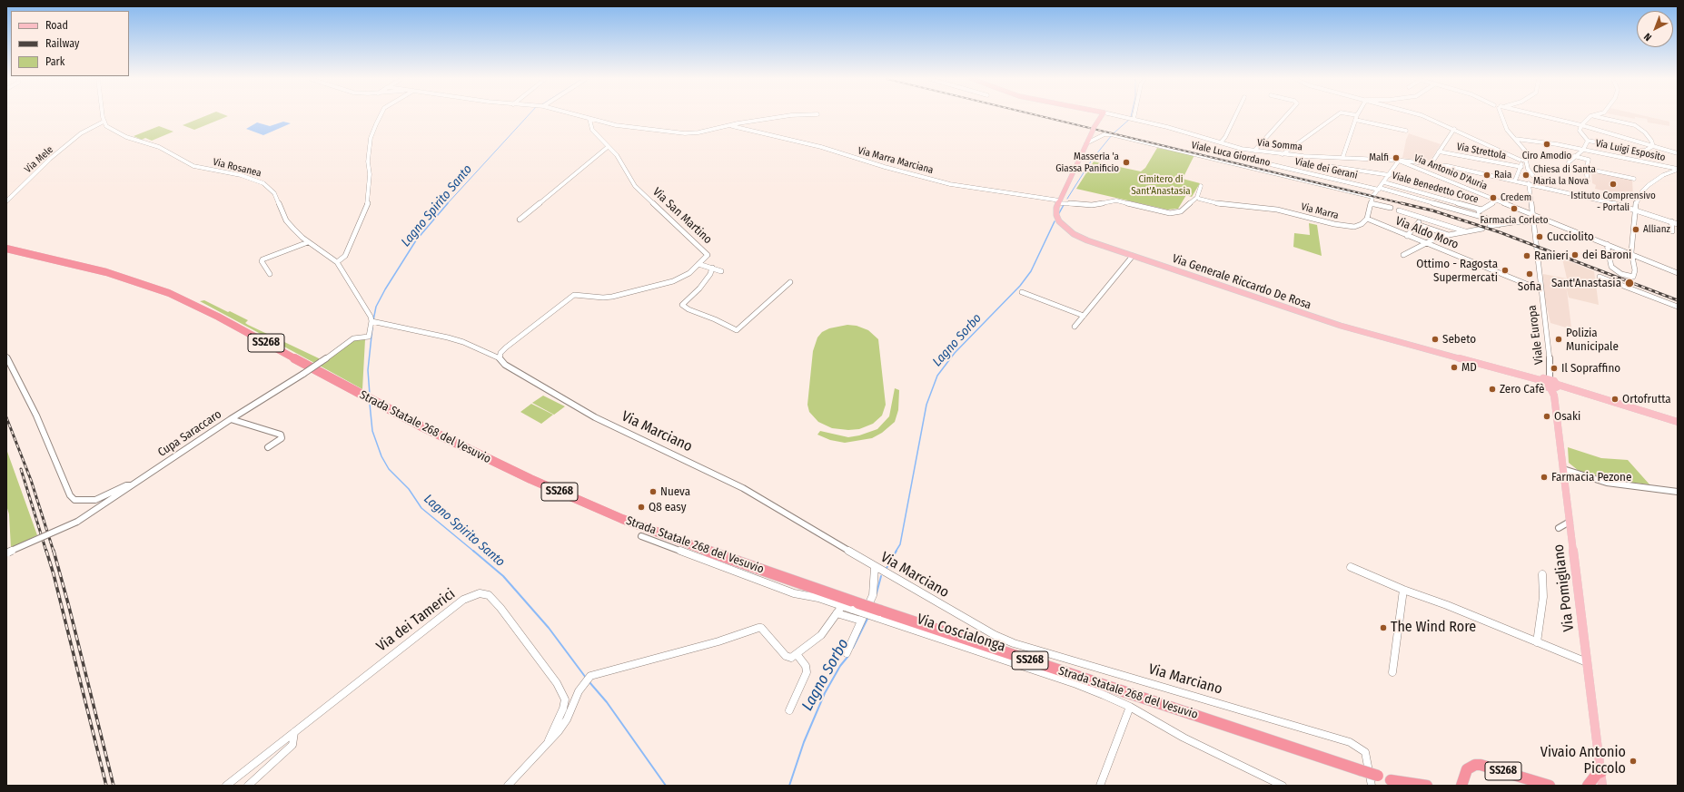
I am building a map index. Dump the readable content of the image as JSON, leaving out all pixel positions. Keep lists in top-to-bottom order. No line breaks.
{"streets":{"highway":["SS268","Strada Statale 268 del Vesuvio"],"main road":["Via Generale Riccardo De Rosa","Via Pomigliano"],"street":["Via Somma","Via Luigi Esposito","Via Strettola","Viale Luca Giordano","Via Mele","Via Marra Marciana","Via Rosanea","Viale dei Gerani","Via Antonio D'Auria","Viale Benedetto Croce","Via Marra","Via San Martino","Via Aldo Moro","Viale Europa","Via Marciano","Cupa Saraccaro","Via dei Tamerici","Via Coscialonga"]},"crossings":[["Via Somma","Via Antonio D'Auria"],["Via Somma","Viale Europa"],["Viale Luca Giordano","Via Generale Riccardo De Rosa"],["Via Mele","Via Rosanea"],["Via Marra Marciana","Via Generale Riccardo De Rosa"],["Via Rosanea","Via Marciano"],["Via Rosanea","Cupa Saraccaro"],["Via Antonio D'Auria","Viale Europa"],["Via Marra","Via Aldo Moro"],["Via San Martino","Via Marciano"],["Via Aldo Moro","Viale Europa"],["SS268","Strada Statale 268 del Vesuvio"],["Strada Statale 268 del Vesuvio","Via Marciano"],["Strada Statale 268 del Vesuvio","Via Coscialonga"],["Via Marciano","Cupa Saraccaro"]],"water":["Lagno Spirito Santo","Lagno Sorbo"],"parks":["Cimitero di Sant'Anastasia"],"places":["Ciro Amodio","Malfi","Masseria 'a Giassa Panificio","Raia","Chiesa di Santa Maria la Nova","Istituto Comprensivo - Portali","Credem","Farmacia Corleto","Allianz","Cucciolito","dei Baroni","Ranieri","Ottimo - Ragosta Supermercati","Sofia","Sant'Anastasia","Sebeto","Polizia Municipale","MD","Il Sopraffino","Zero Cafè","Ortofrutta","Osaki","Farmacia Pezone","Nueva","Q8 easy","The Wind Rore","Vivaio Antonio Piccolo"],"legend":["Road","Railway","Park"],"north":"bottom left"}
